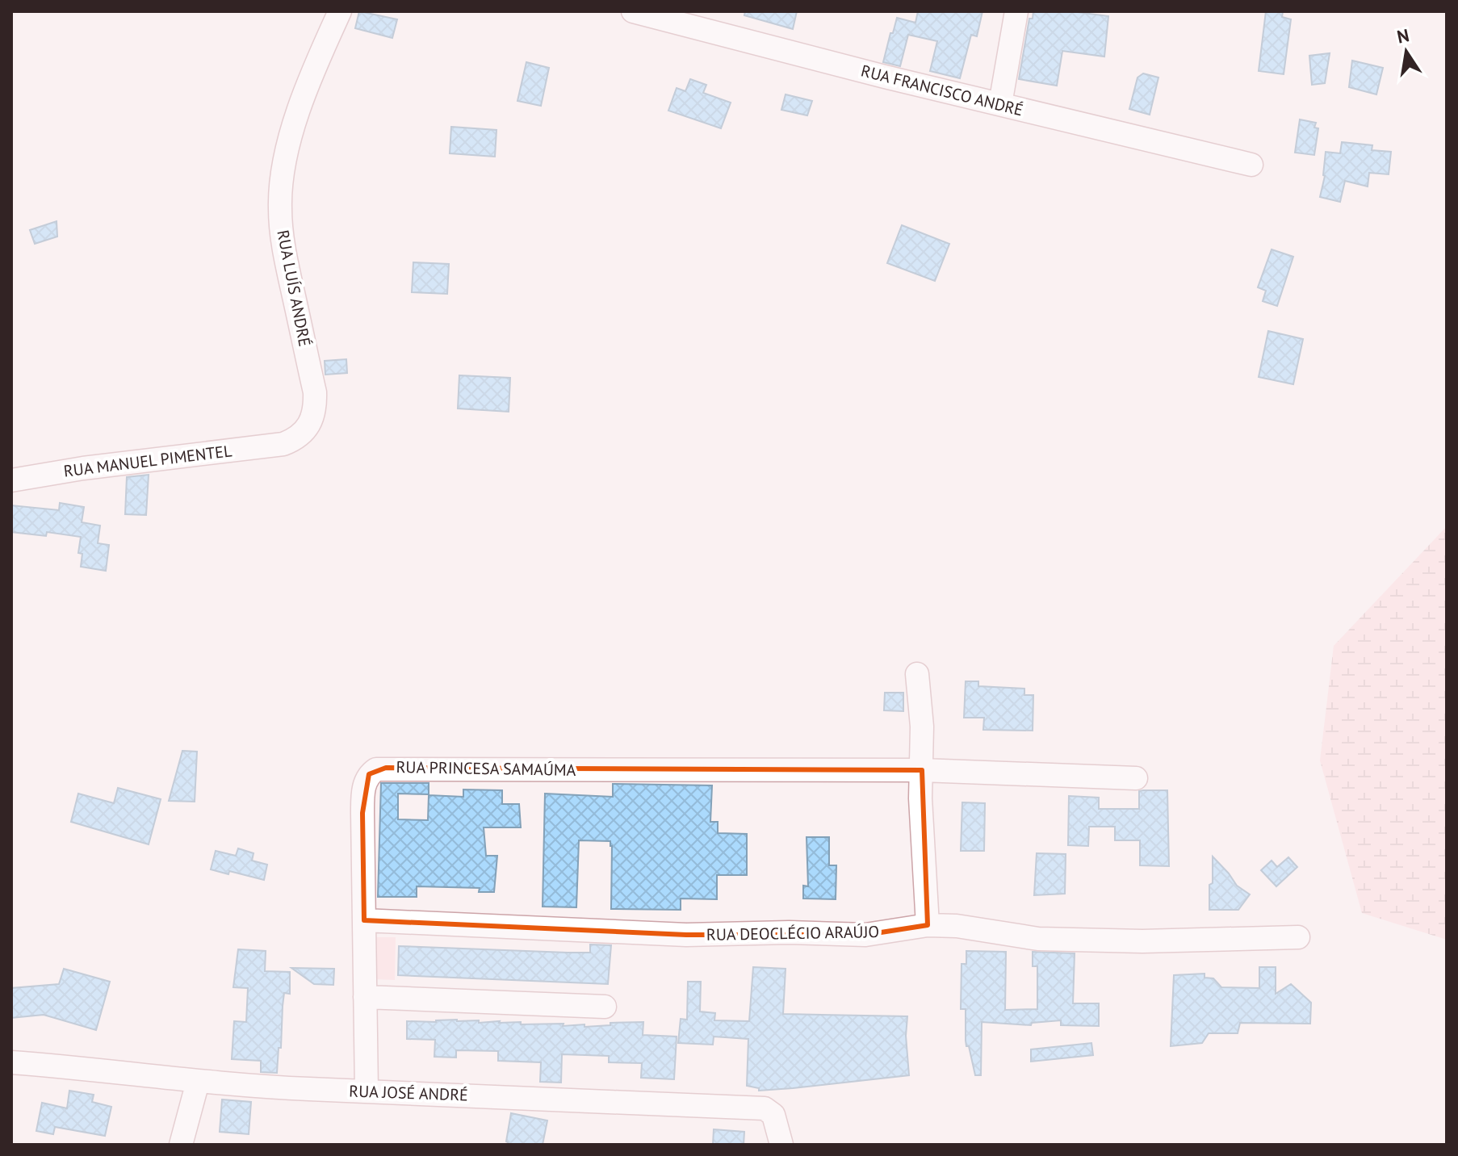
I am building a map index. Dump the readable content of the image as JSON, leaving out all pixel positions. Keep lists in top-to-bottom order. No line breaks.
{"streets":{"street":["RUA FRANCISCO ANDRÉ","RUA LUÍS ANDRÉ","RUA MANUEL PIMENTEL","RUA PRINCESA SAMAÚMA","RUA DEOCLÉCIO ARAÚJO","RUA JOSÉ ANDRÉ"]},"crossings":[["RUA LUÍS ANDRÉ","RUA MANUEL PIMENTEL"],["RUA PRINCESA SAMAÚMA","RUA DEOCLÉCIO ARAÚJO"],["RUA PRINCESA SAMAÚMA","RUA JOSÉ ANDRÉ"]],"north":"top"}
